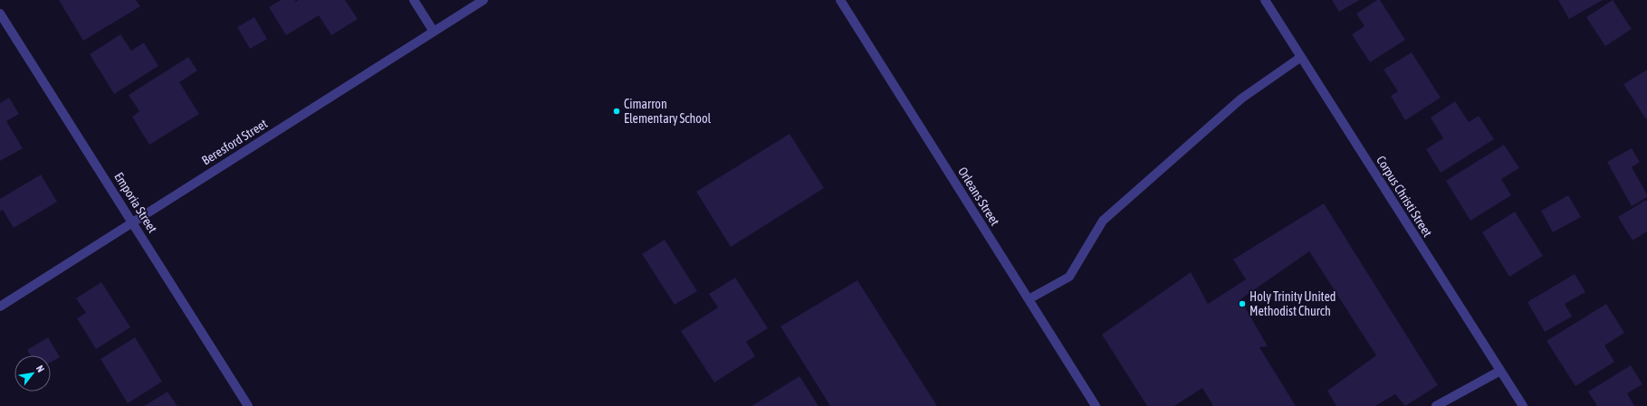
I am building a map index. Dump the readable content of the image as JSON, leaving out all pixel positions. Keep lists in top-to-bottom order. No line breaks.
{"streets":{"street":["Beresford Street","Orleans Street","Corpus Christi Street","Emporia Street"]},"crossings":[["Beresford Street","Emporia Street"]],"places":["Cimarron Elementary School","Holy Trinity United Methodist Church"],"north":"top right"}
